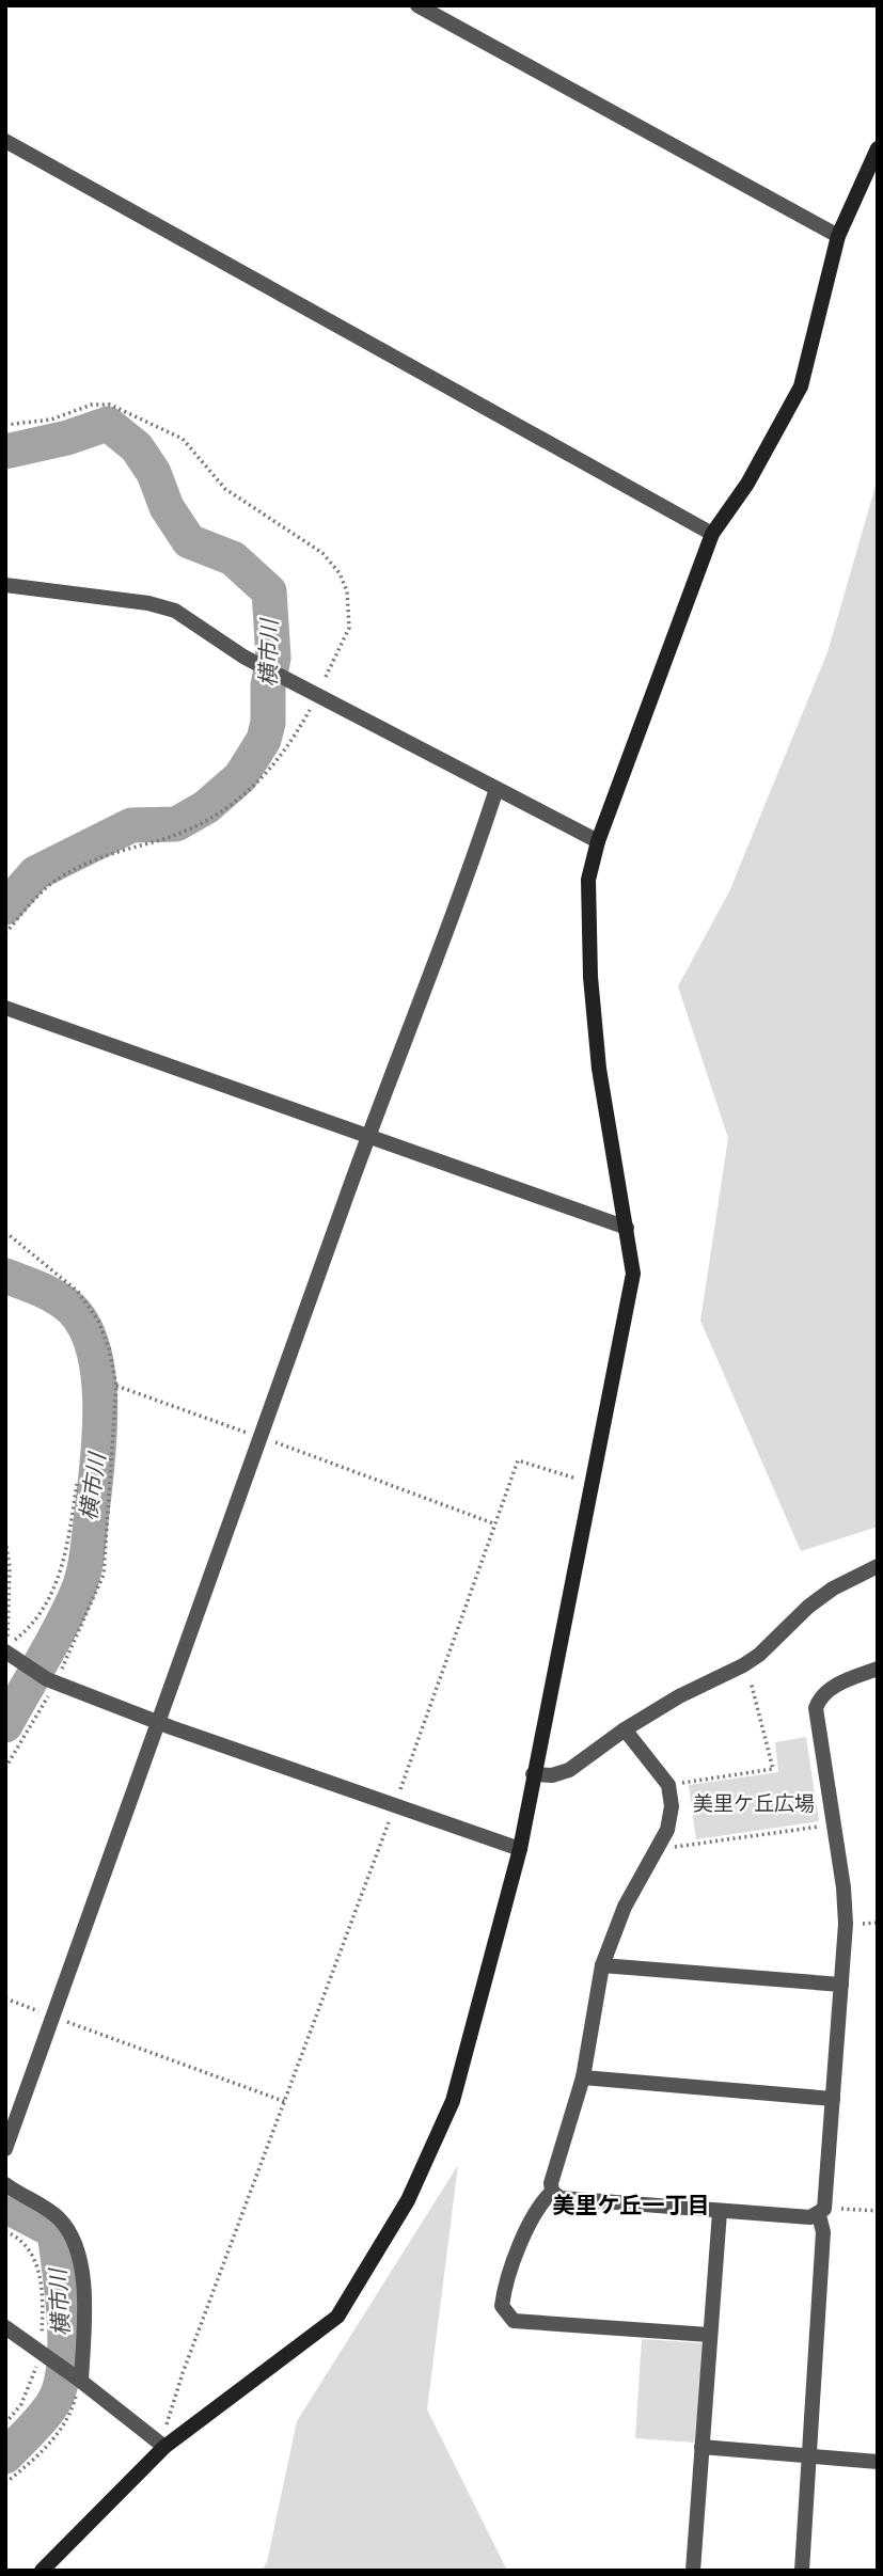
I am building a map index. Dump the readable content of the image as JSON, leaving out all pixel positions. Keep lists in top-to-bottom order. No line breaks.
{"districts":["美里ケ丘一丁目"],"water":["横市川"],"parks":["美里ケ丘広場"]}
